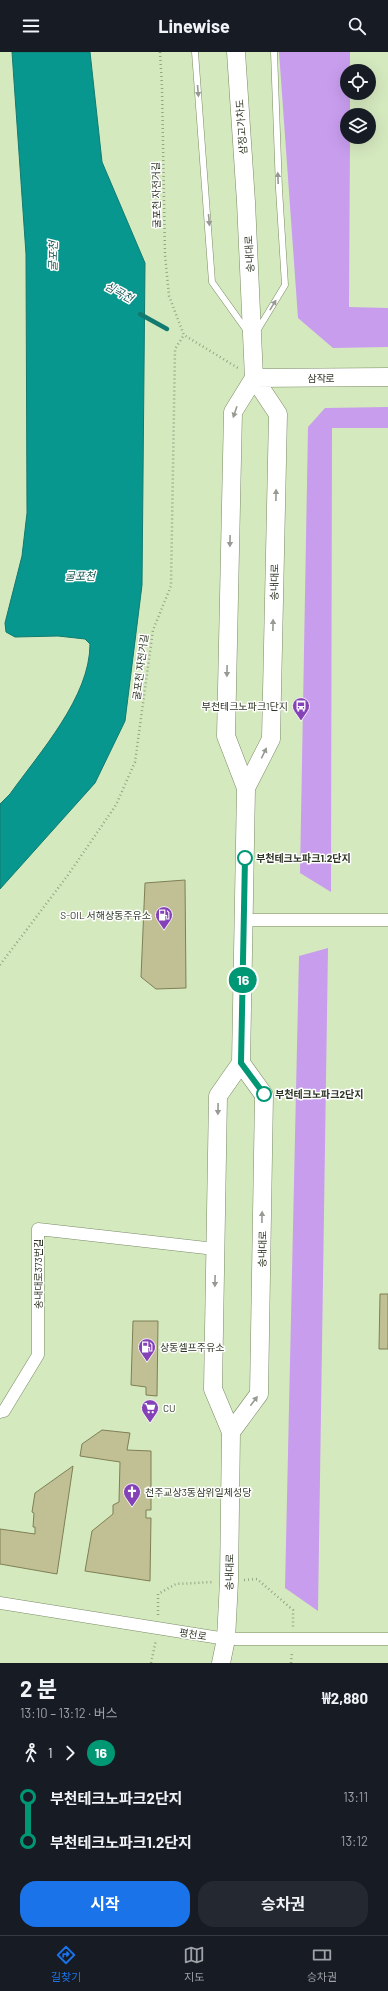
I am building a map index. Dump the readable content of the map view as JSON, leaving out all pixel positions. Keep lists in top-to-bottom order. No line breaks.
{"streets":{"street":["삼정고가차도","송내대로","삼작로","송내대로373번길","평천로"],"path":["굴포천 자전거길"]},"crossings":[["삼정고가차도","송내대로"],["송내대로","삼작로"],["송내대로","송내대로373번길"],["송내대로","평천로"]],"water":["굴포천","심곡천"],"places":{"bus stop":["부천테크노파크1단지"],"other":["부천테크노파크1.2단지","부천테크노파크2단지"],"fuel station":["S-OIL 서해상동주유소","상동셀프주유소"],"supermarket":["CU"],"church":["천주교상3동삼위일체성당"]},"lines":["bus line 16"],"page":{"header":"Linewise","on_map":"16","heading":["2 분","13:10 – 13:12 · 버스","₩2,880"],"legs":["1","16"],"list":[{"name":"부천테크노파크2단지","value":"13:11"},{"name":"부천테크노파크1.2단지","value":"13:12"}],"buttons":["시작","승차권"],"tabs":["길찾기","지도","승차권"]}}
